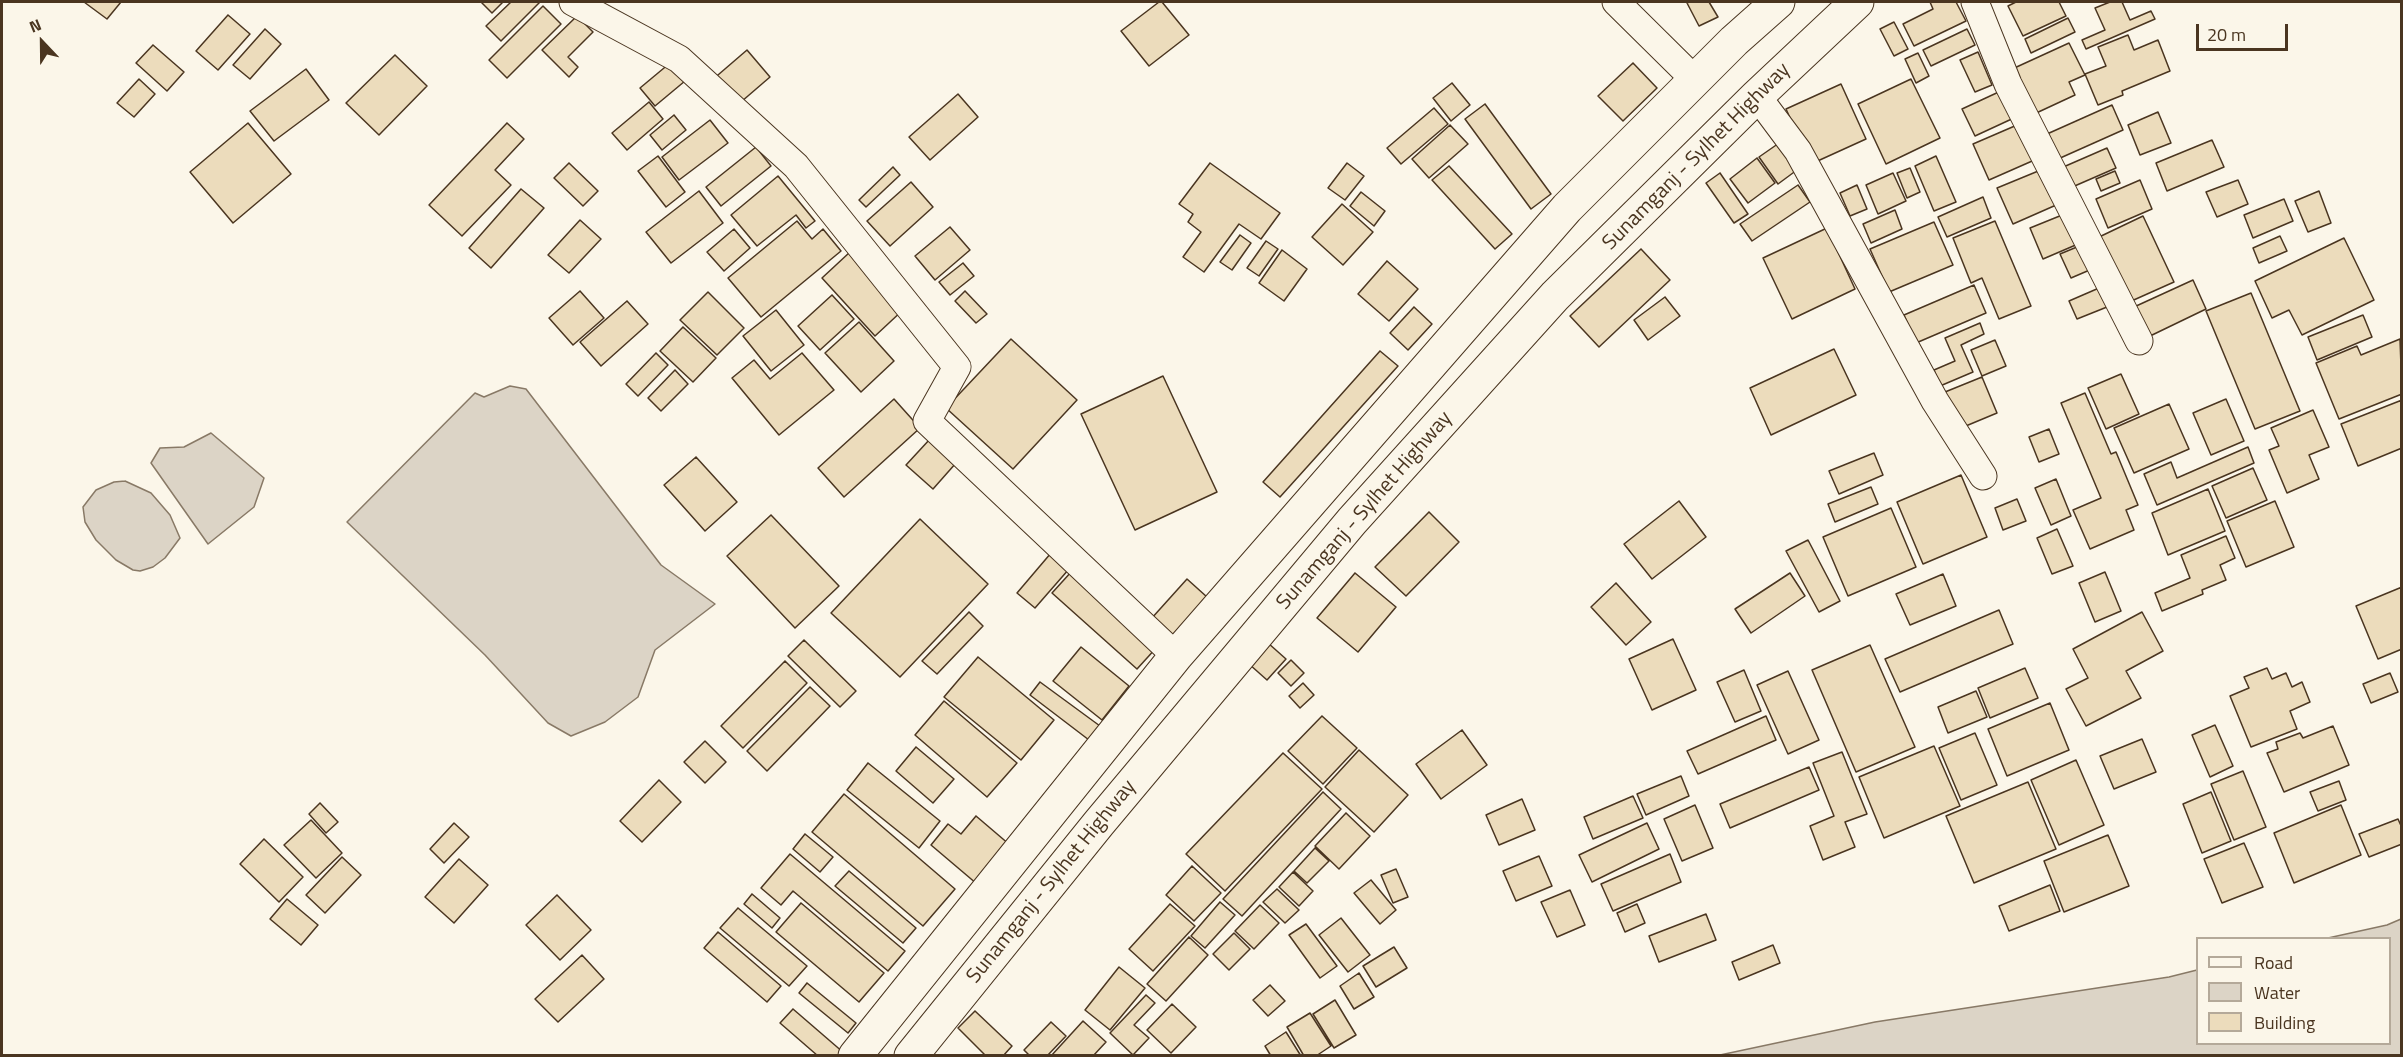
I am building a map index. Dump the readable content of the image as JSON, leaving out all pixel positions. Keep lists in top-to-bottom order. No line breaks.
{"streets":{"main road":["Sunamganj - Sylhet Highway"]},"legend":["Road","Water","Building"],"scale_bar":"20 m","north":"top"}
